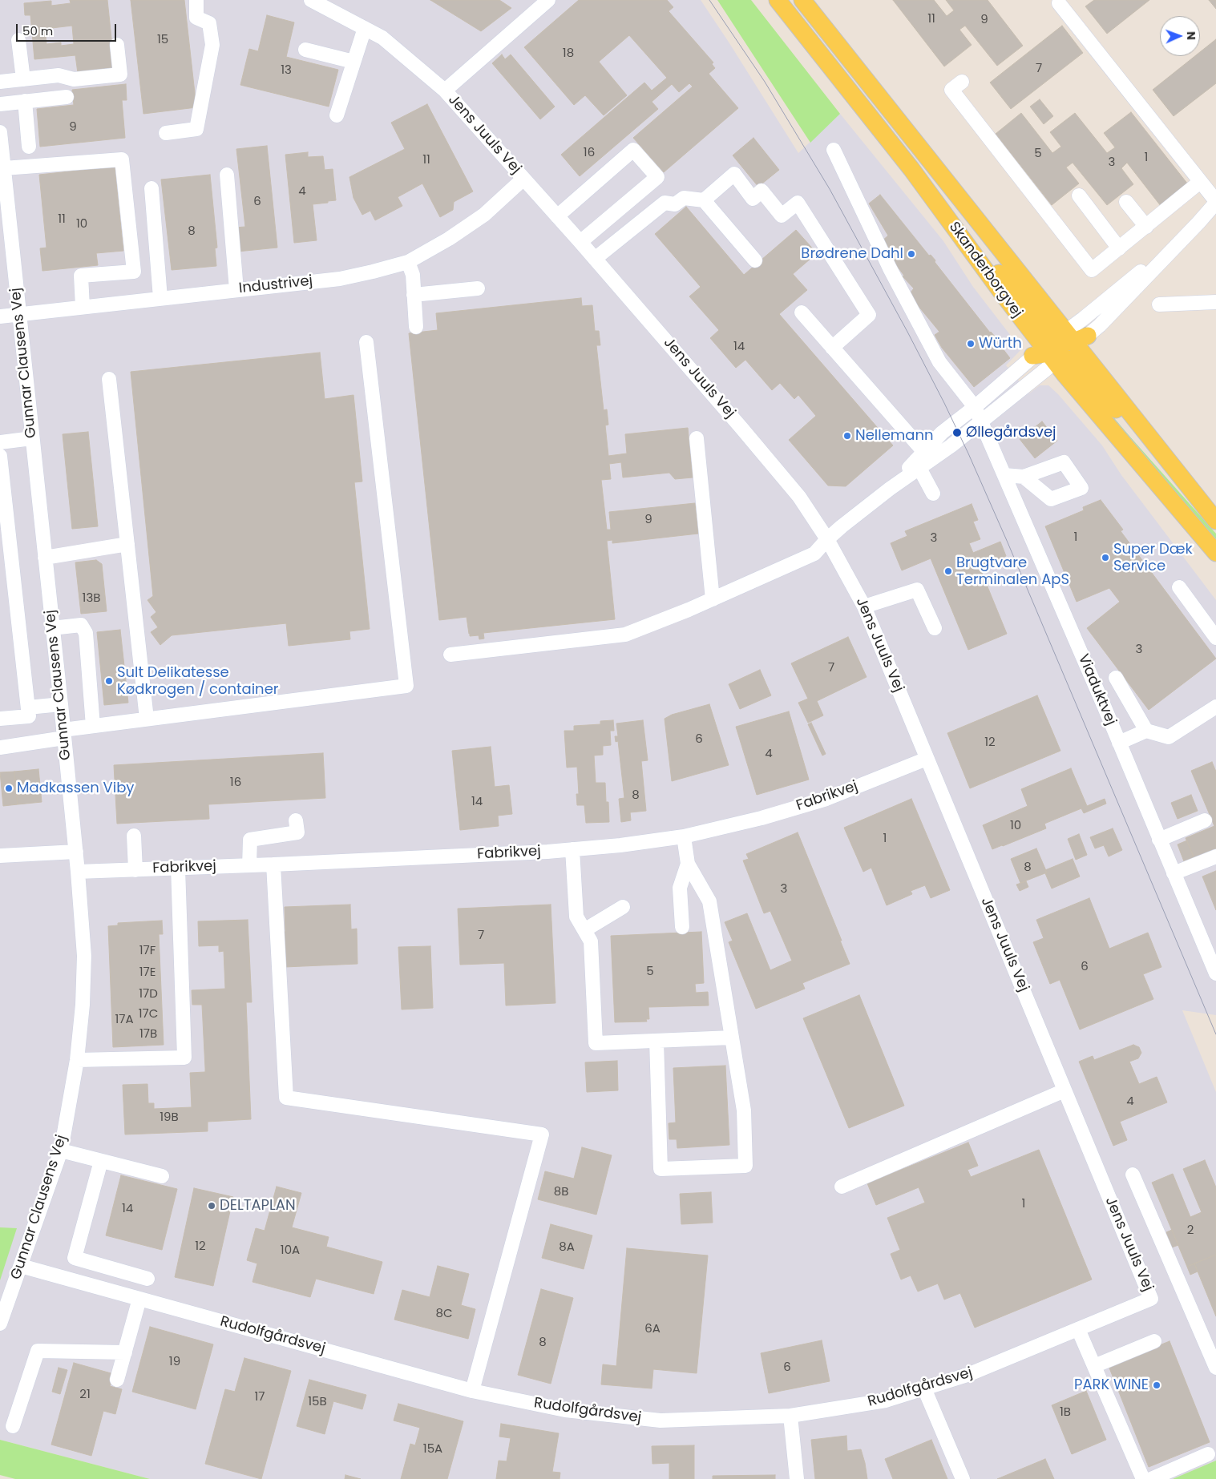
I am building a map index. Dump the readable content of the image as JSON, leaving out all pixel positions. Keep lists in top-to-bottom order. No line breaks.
{"streets":{"main road":["Skanderborgvej"],"street":["Jens Juuls Vej","Industrivej","Gunnar Clausens Vej","Viaduktvej","Fabrikvej","Rudolfgårdsvej"]},"crossings":[["Jens Juuls Vej","Industrivej"],["Jens Juuls Vej","Fabrikvej"],["Jens Juuls Vej","Rudolfgårdsvej"],["Industrivej","Gunnar Clausens Vej"],["Gunnar Clausens Vej","Fabrikvej"],["Gunnar Clausens Vej","Rudolfgårdsvej"]],"places":["Brødrene Dahl","Würth","Øllegårdsvej","Nellemann","Super Dæk Service","Brugtvare Terminalen ApS","Sult Delikatesse Kødkrogen / container","Madkassen Viby","DELTAPLAN","PARK WINE"],"house_numbers":["11","9","15","18","7","13","9","16","5","1","11","3","4","6","11","10","8","14","9","1","3","13B","3","7","6","12","4","16","8","14","10","1","8","3","7","17F","6","5","17E","17D","17C","17A","17B","4","19B","8B","1","14","2","12","8A","10A","8C","6A","8","19","6","21","17","15B","1B","15A"],"scale_bar":"50 m","north":"right"}
